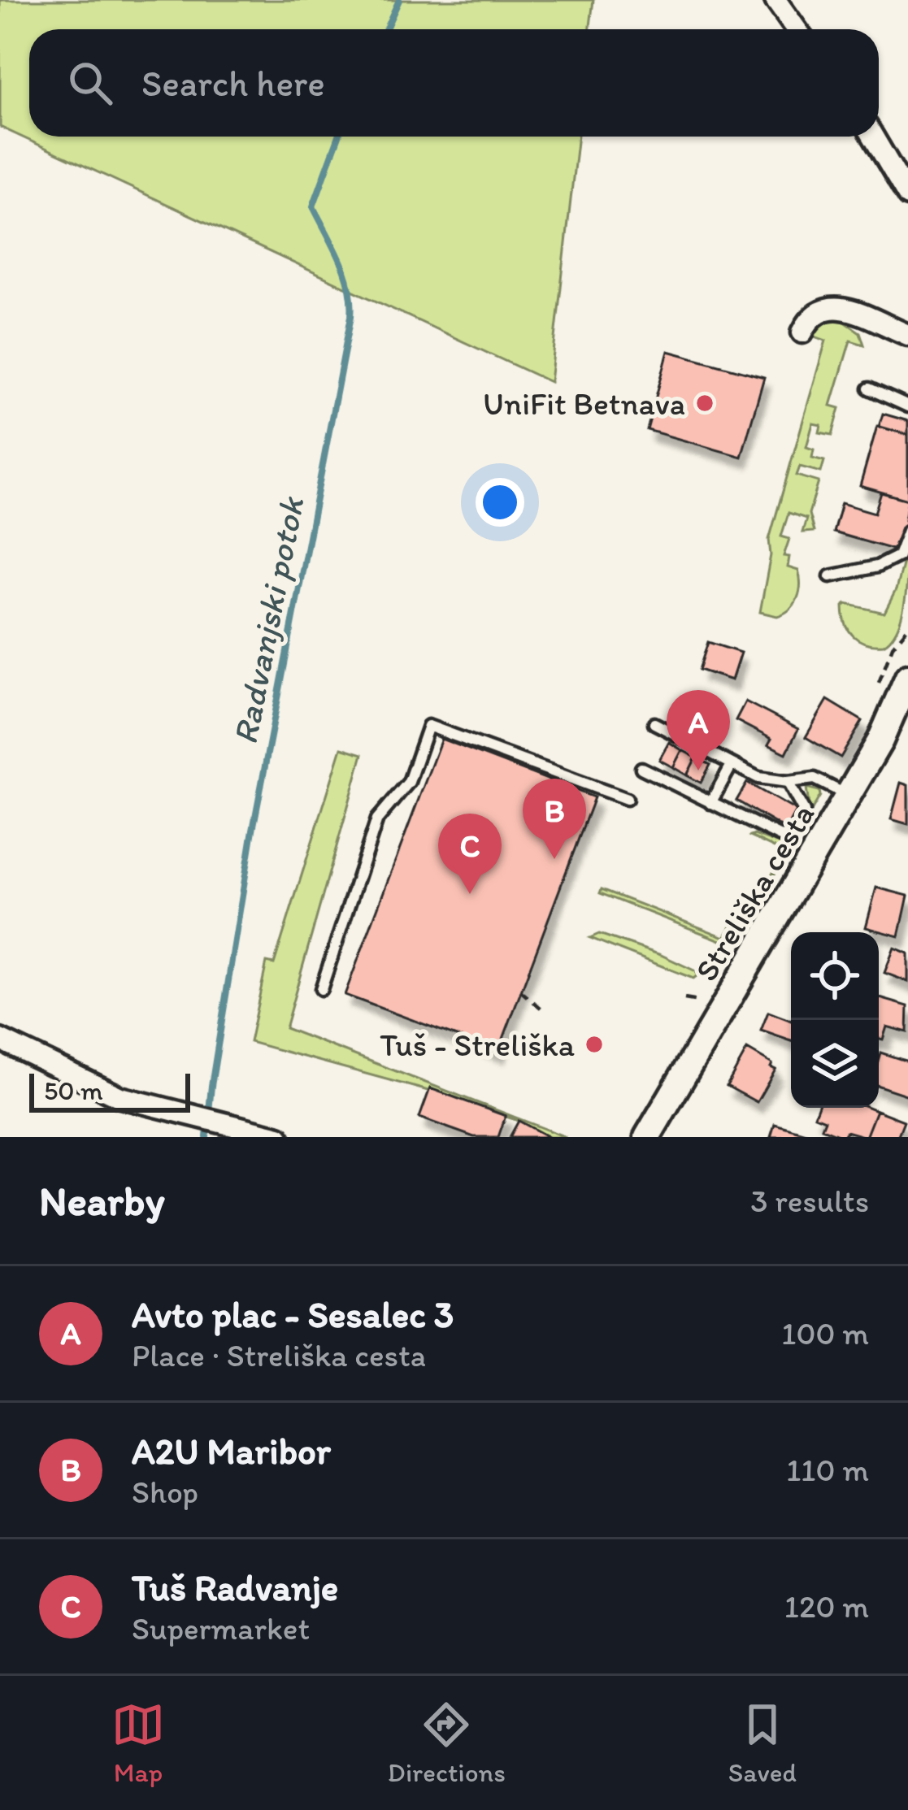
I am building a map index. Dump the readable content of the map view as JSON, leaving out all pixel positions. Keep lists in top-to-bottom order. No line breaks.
{"streets":{"street":["Streliška cesta"]},"water":["Radvanjski potok"],"places":["UniFit Betnava","Tuš - Streliška"],"scale_bar":"50 m","page":{"search":"Search here","pins":["A","B","C"],"scale":"50 m","heading":["Nearby","3 results"],"list":[{"mark":"A","name":"Avto plac - Sesalec 3","note":"Place · Streliška cesta","value":"100 m"},{"mark":"B","name":"A2U Maribor","note":"Shop","value":"110 m"},{"mark":"C","name":"Tuš Radvanje","note":"Supermarket","value":"120 m"}],"nav":["Map","Directions","Saved"]}}
